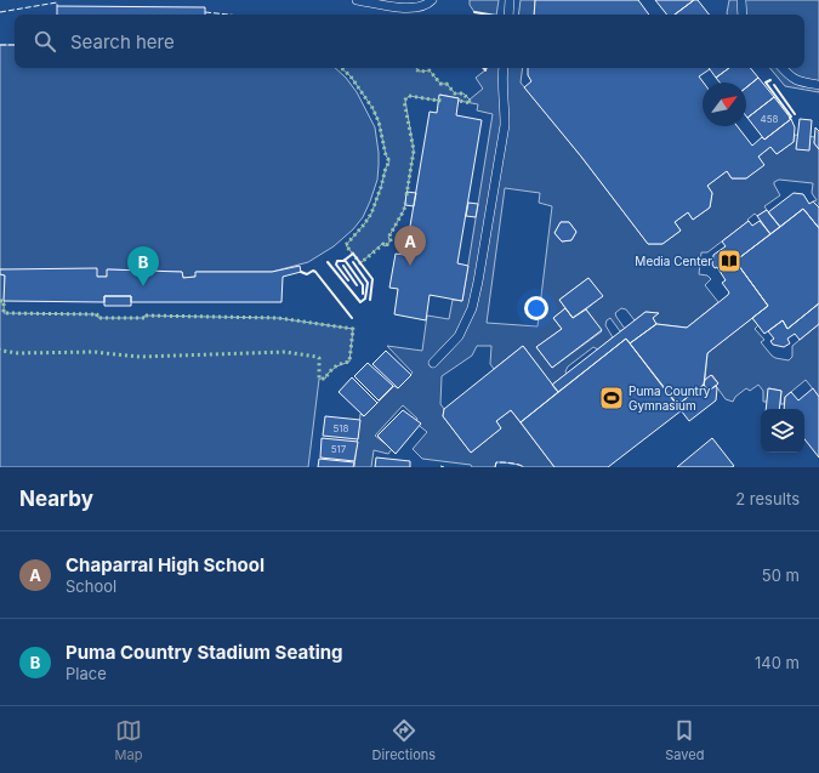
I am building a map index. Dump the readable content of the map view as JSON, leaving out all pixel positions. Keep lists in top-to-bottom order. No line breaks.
{"places":{"library":["Media Center"],"sports":["Puma Country Gymnasium"]},"house_numbers":["458","518","517"],"north":"top right","page":{"search":"Search here","pins":["A","B"],"heading":["Nearby","2 results"],"list":[{"mark":"A","name":"Chaparral High School","note":"School","value":"50 m"},{"mark":"B","name":"Puma Country Stadium Seating","note":"Place","value":"140 m"}],"nav":["Map","Directions","Saved"]}}
